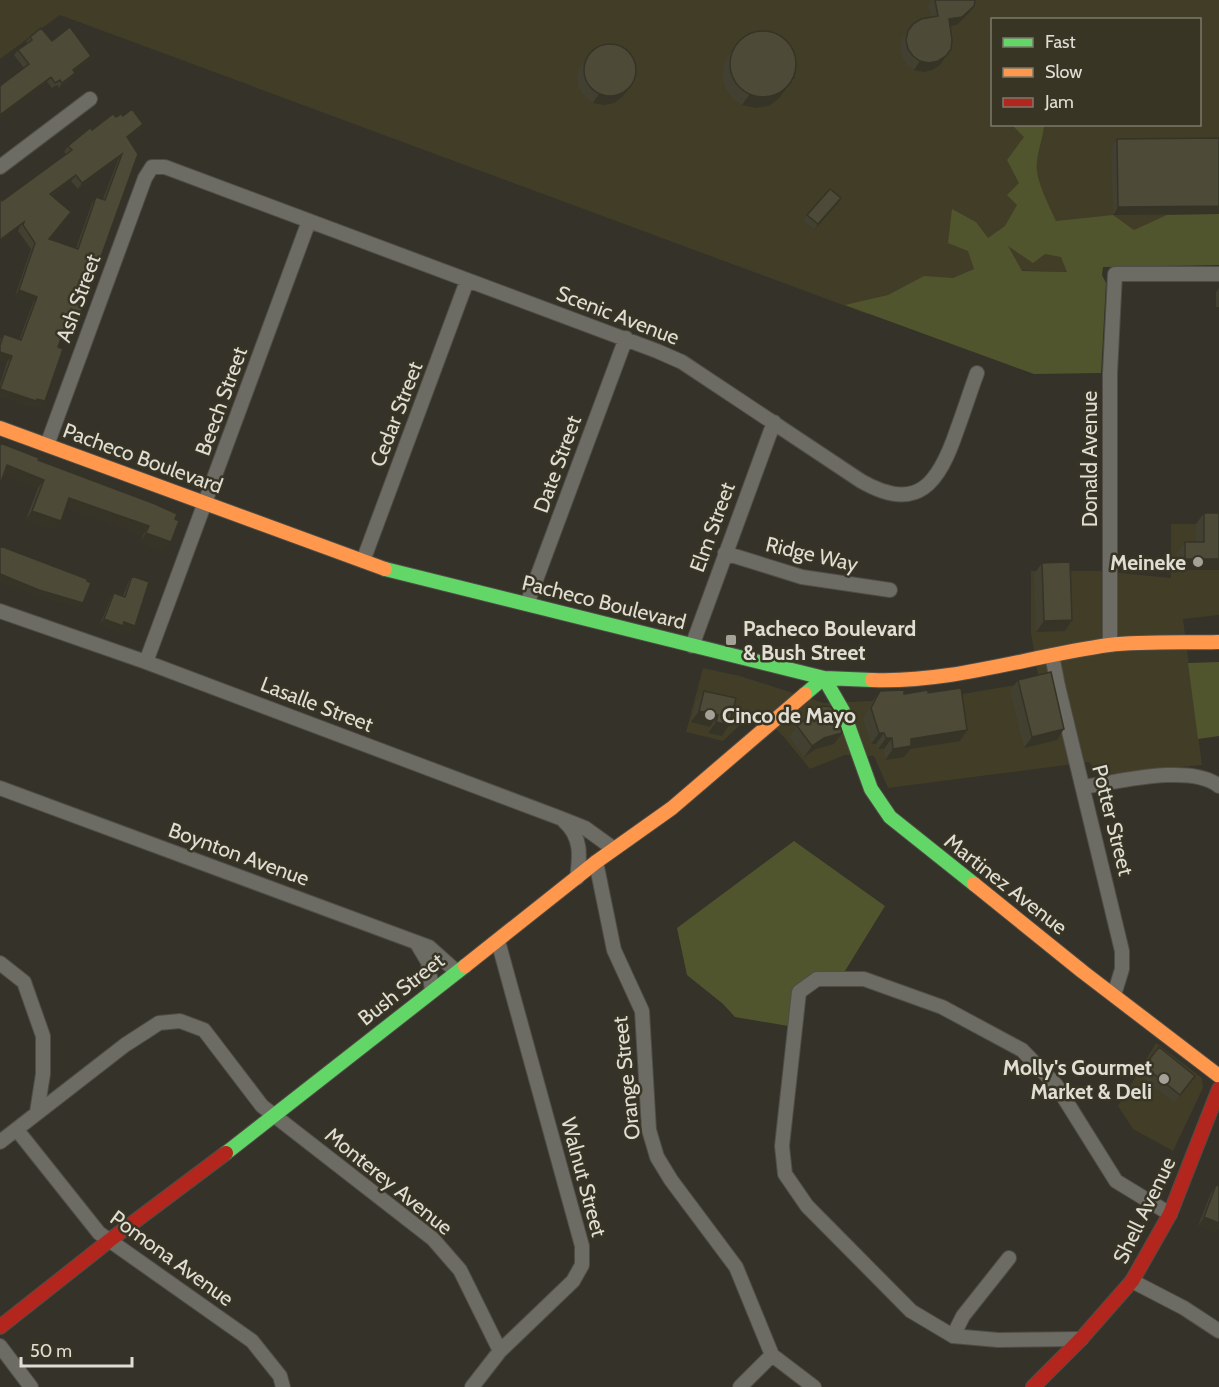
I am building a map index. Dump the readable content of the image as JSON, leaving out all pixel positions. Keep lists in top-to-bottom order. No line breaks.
{"streets":{"street":["Ash Street","Scenic Avenue","Beech Street","Cedar Street","Pacheco Boulevard","Donald Avenue","Date Street","Elm Street","Ridge Way","Lasalle Street","Potter Street","Boynton Avenue","Martinez Avenue","Bush Street","Orange Street","Walnut Street","Monterey Avenue","Shell Avenue","Pomona Avenue"]},"crossings":[["Ash Street","Scenic Avenue"],["Ash Street","Pacheco Boulevard"],["Scenic Avenue","Beech Street"],["Scenic Avenue","Cedar Street"],["Scenic Avenue","Date Street"],["Scenic Avenue","Elm Street"],["Beech Street","Pacheco Boulevard"],["Beech Street","Lasalle Street"],["Cedar Street","Pacheco Boulevard"],["Pacheco Boulevard","Donald Avenue"],["Pacheco Boulevard","Date Street"],["Pacheco Boulevard","Elm Street"],["Pacheco Boulevard","Potter Street"],["Pacheco Boulevard","Martinez Avenue"],["Pacheco Boulevard","Bush Street"],["Elm Street","Ridge Way"],["Lasalle Street","Bush Street"],["Potter Street","Martinez Avenue"],["Boynton Avenue","Bush Street"],["Martinez Avenue","Bush Street"],["Bush Street","Orange Street"],["Bush Street","Walnut Street"],["Bush Street","Monterey Avenue"],["Bush Street","Pomona Avenue"],["Walnut Street","Monterey Avenue"],["Monterey Avenue","Pomona Avenue"]],"places":{"other":["Meineke","Cinco de Mayo","Molly's Gourmet Market & Deli"],"transit":["Pacheco Boulevard & Bush Street"]},"legend":["Fast","Slow","Jam"],"scale_bar":"50 m"}
